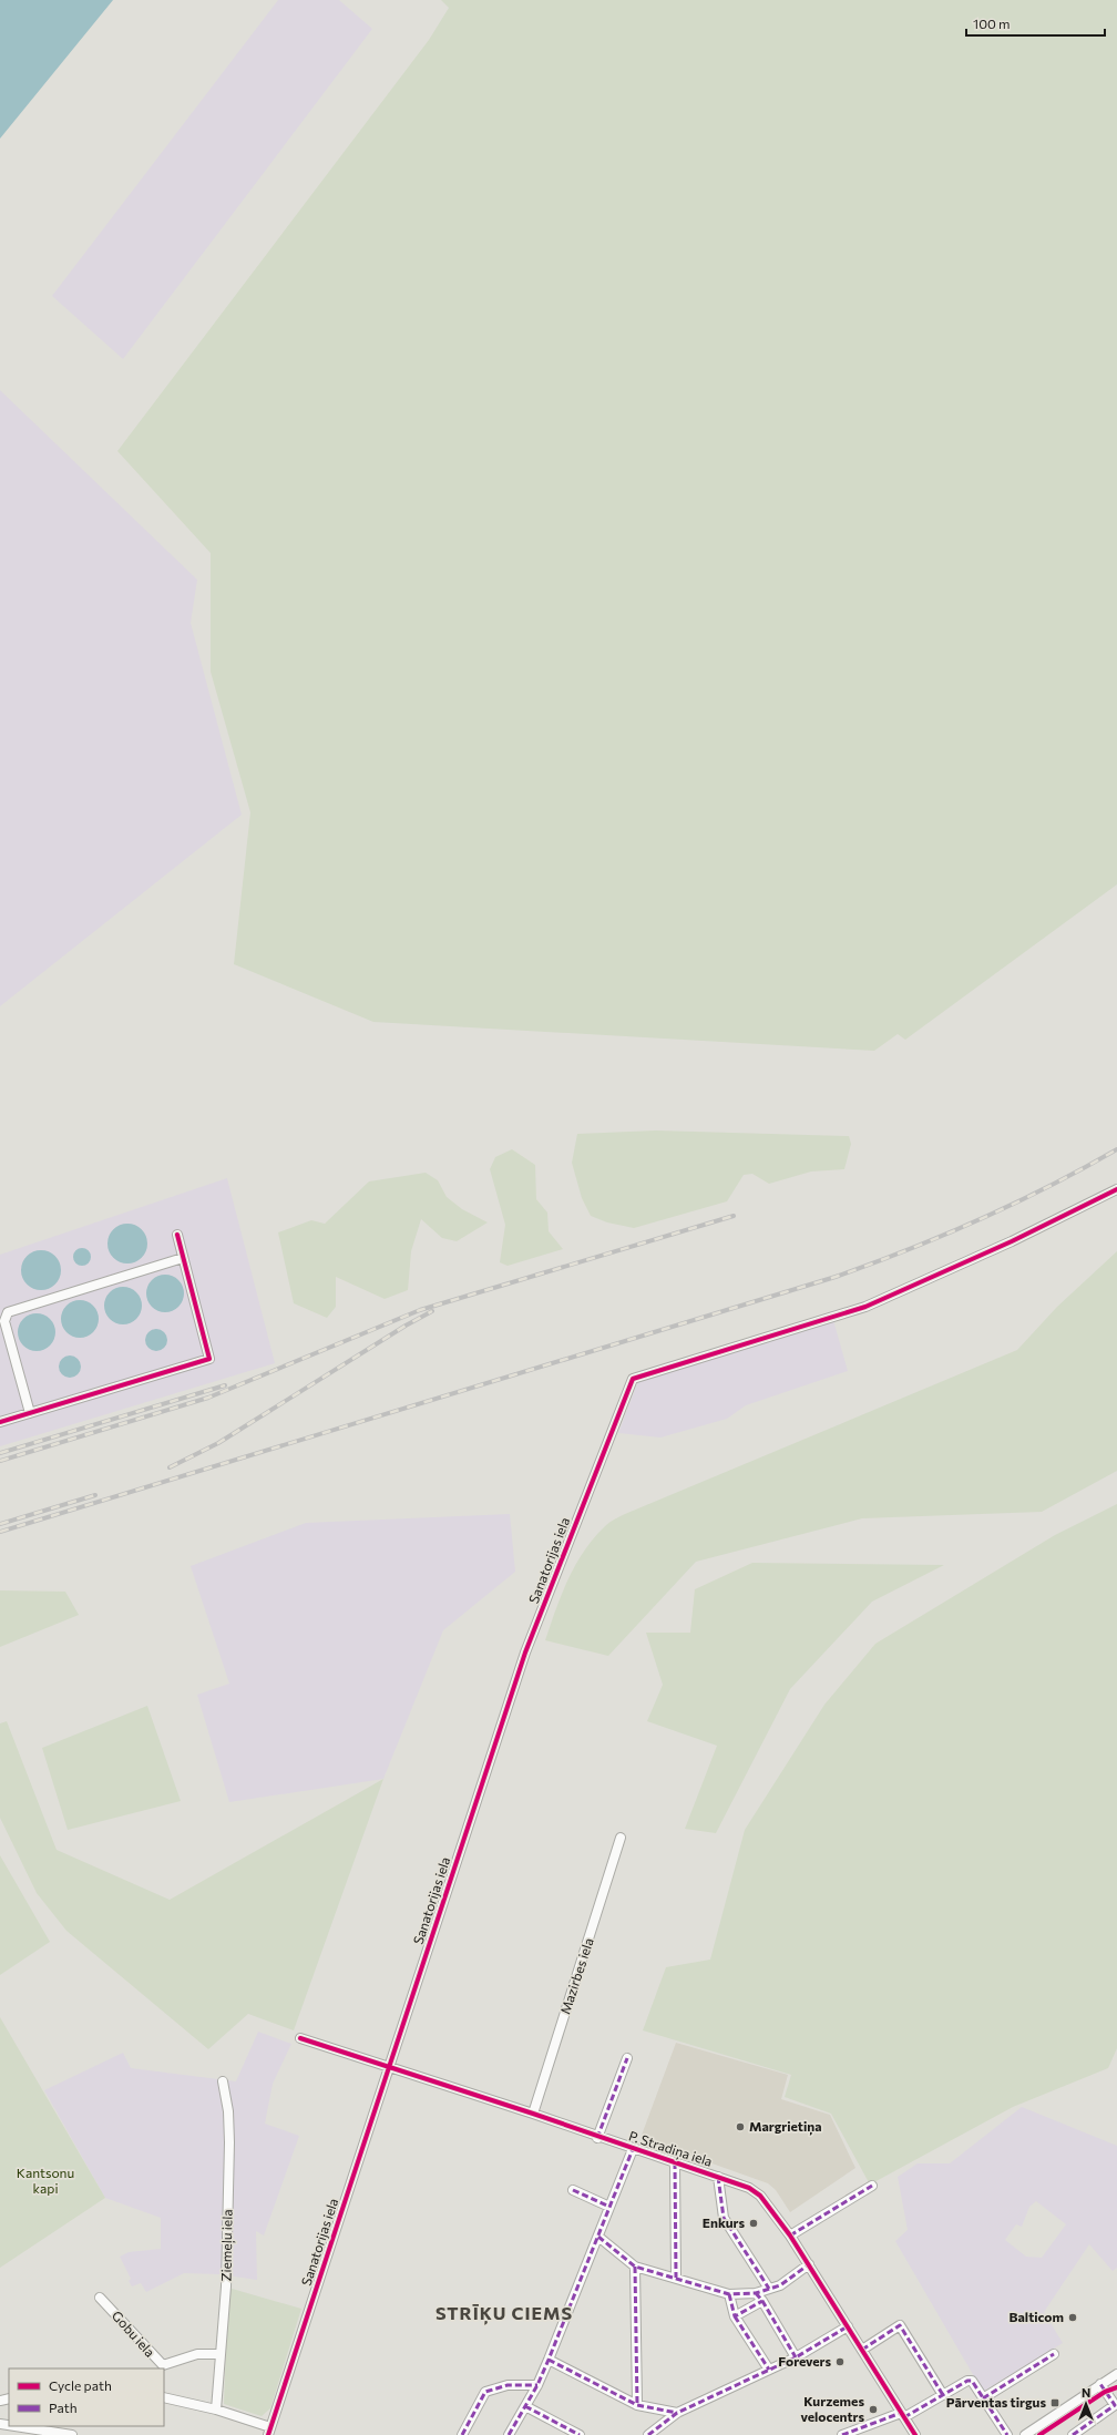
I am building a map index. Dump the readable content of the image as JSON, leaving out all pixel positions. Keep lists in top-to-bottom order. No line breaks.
{"streets":{"street":["Sanatorijas iela","Mazirbes iela","P. Stradiņa iela","Ziemeļu iela","Gobu iela"]},"crossings":[["Sanatorijas iela","P. Stradiņa iela"],["Mazirbes iela","P. Stradiņa iela"],["Ziemeļu iela","Gobu iela"]],"districts":["STRĪĶU CIEMS"],"parks":["Kantsonu kapi"],"places":{"other":["Margrietiņa","Enkurs","Balticom","Forevers","Kurzemes velocentrs"],"transit":["Pārventas tirgus"]},"legend":["Cycle path","Path"],"scale_bar":"100 m","north":"top"}
